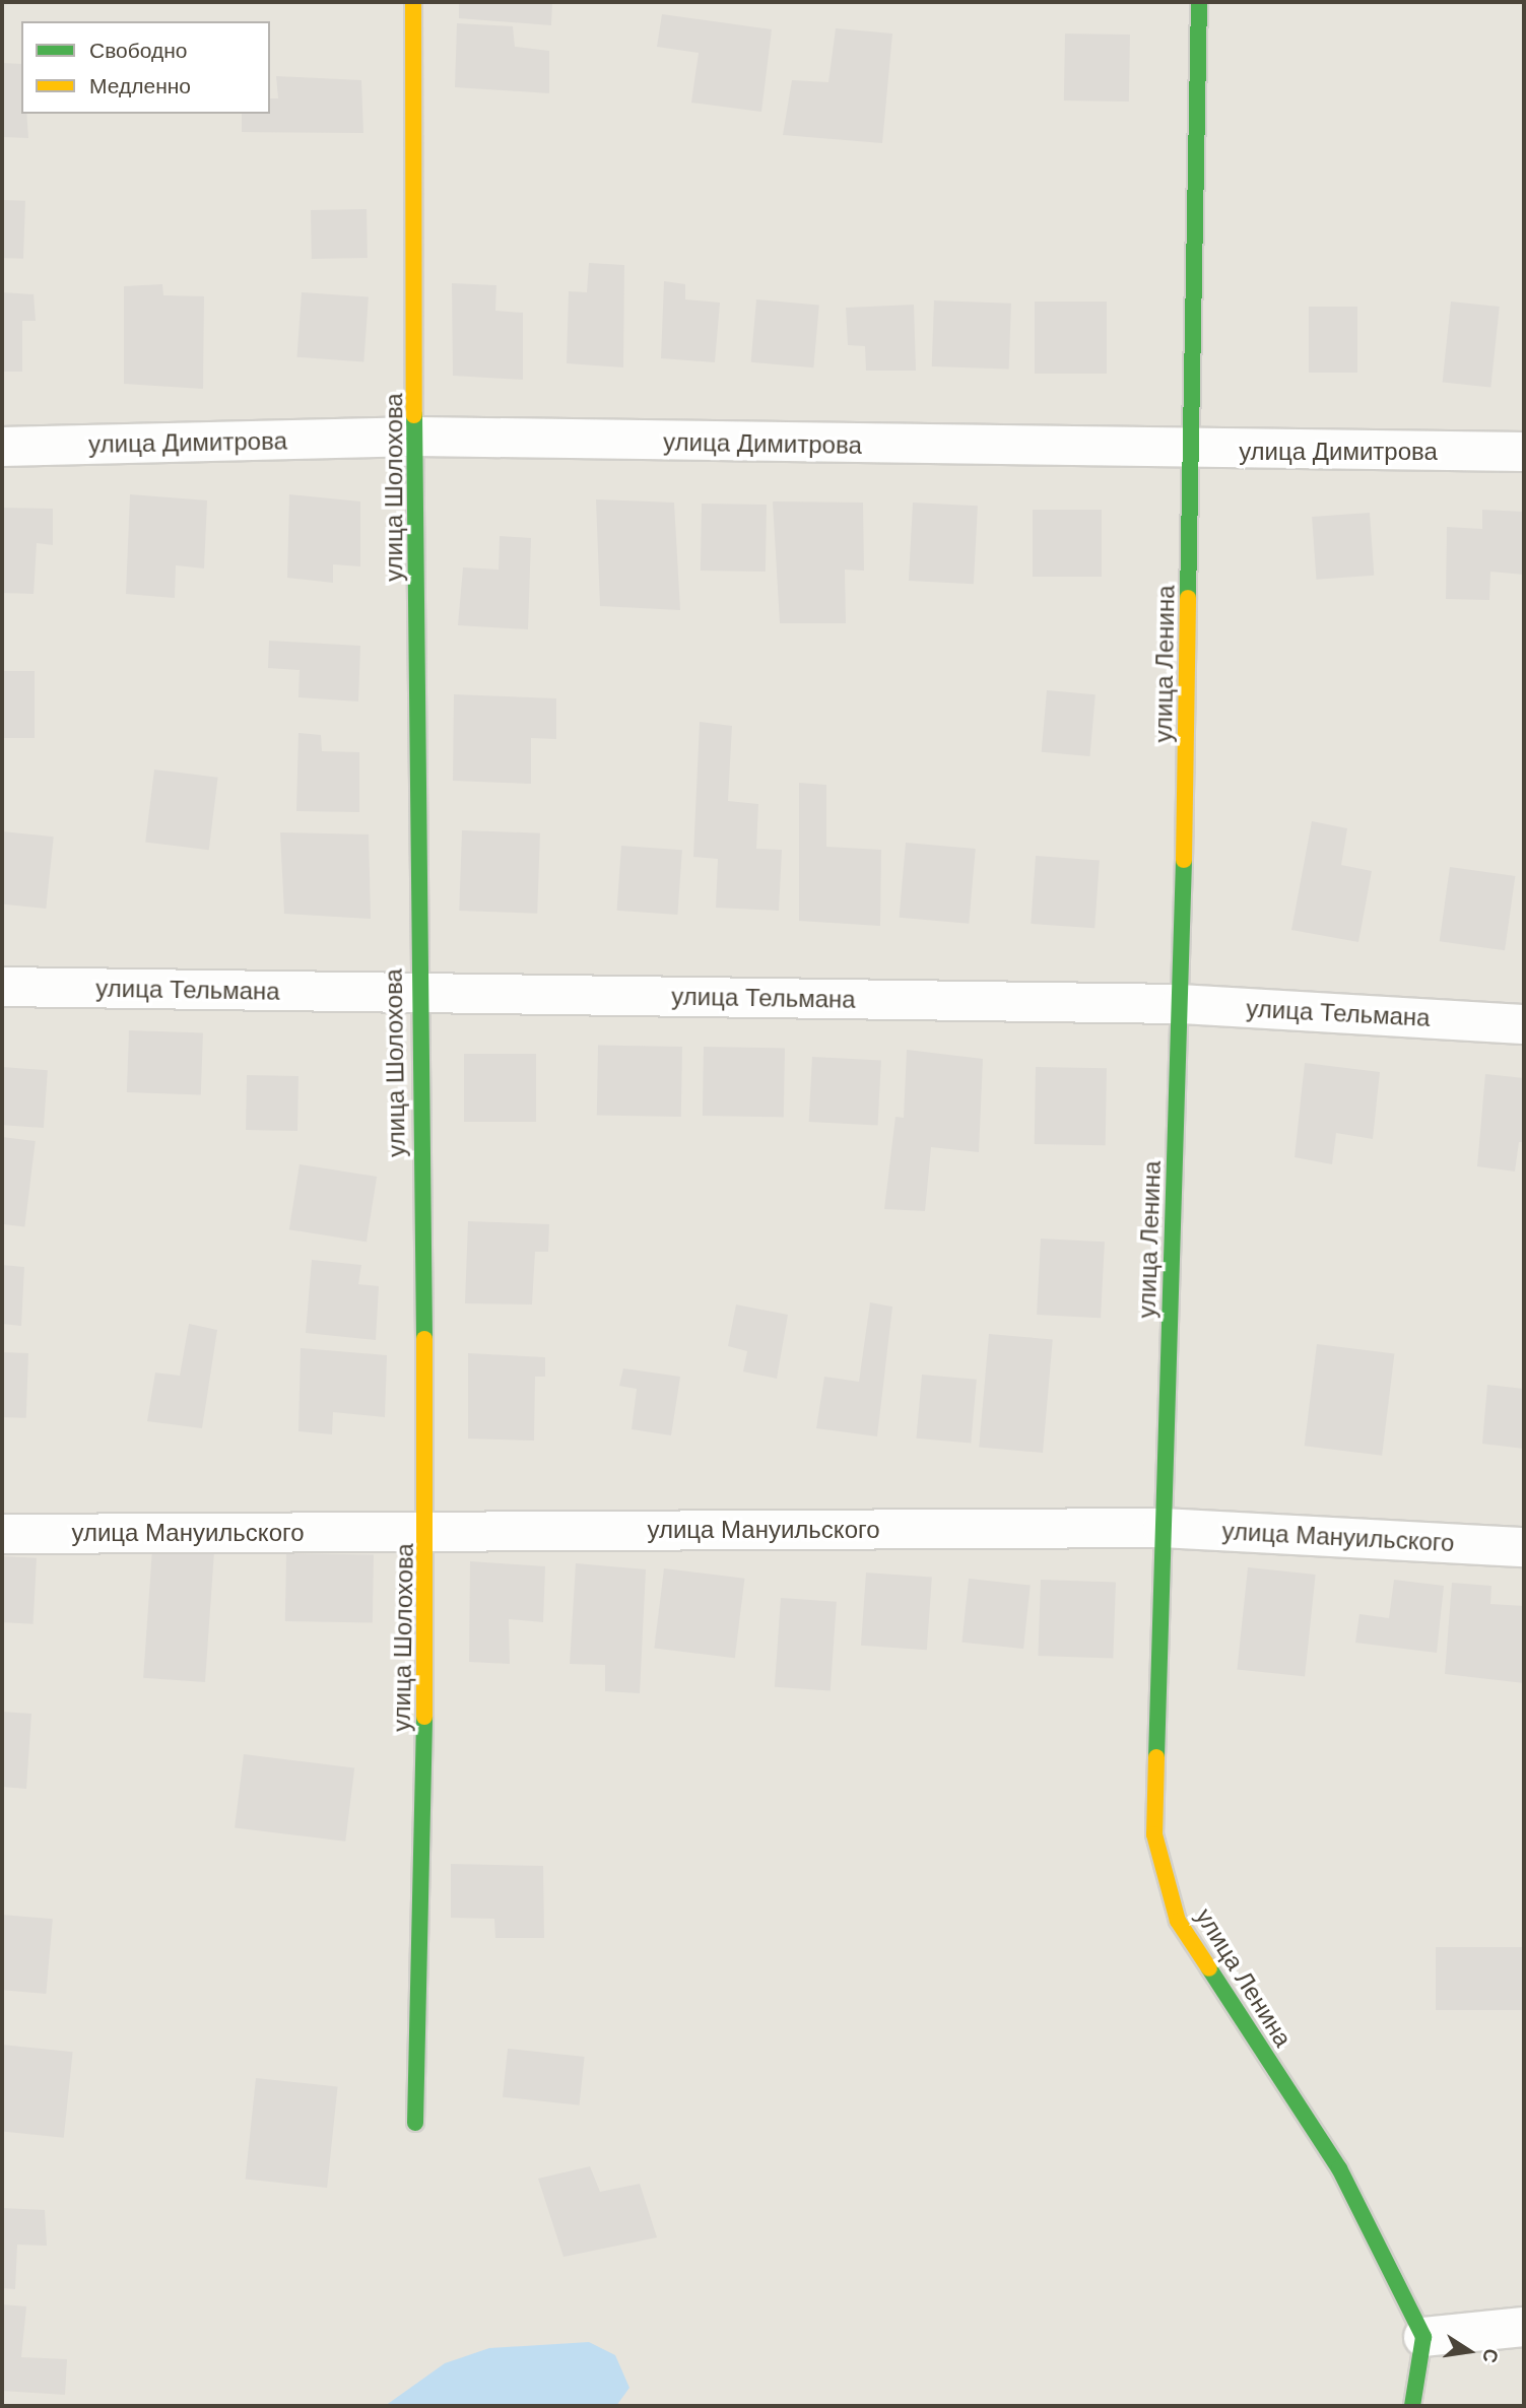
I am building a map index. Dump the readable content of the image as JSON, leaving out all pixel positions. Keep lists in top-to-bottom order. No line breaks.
{"streets":{"street":["улица Димитрова","улица Шолохова","улица Ленина","улица Тельмана","улица Мануильского"]},"crossings":[["улица Димитрова","улица Шолохова"],["улица Димитрова","улица Ленина"],["улица Шолохова","улица Тельмана"],["улица Шолохова","улица Мануильского"],["улица Ленина","улица Тельмана"],["улица Ленина","улица Мануильского"]],"legend":["Свободно","Медленно"],"north":"right"}
